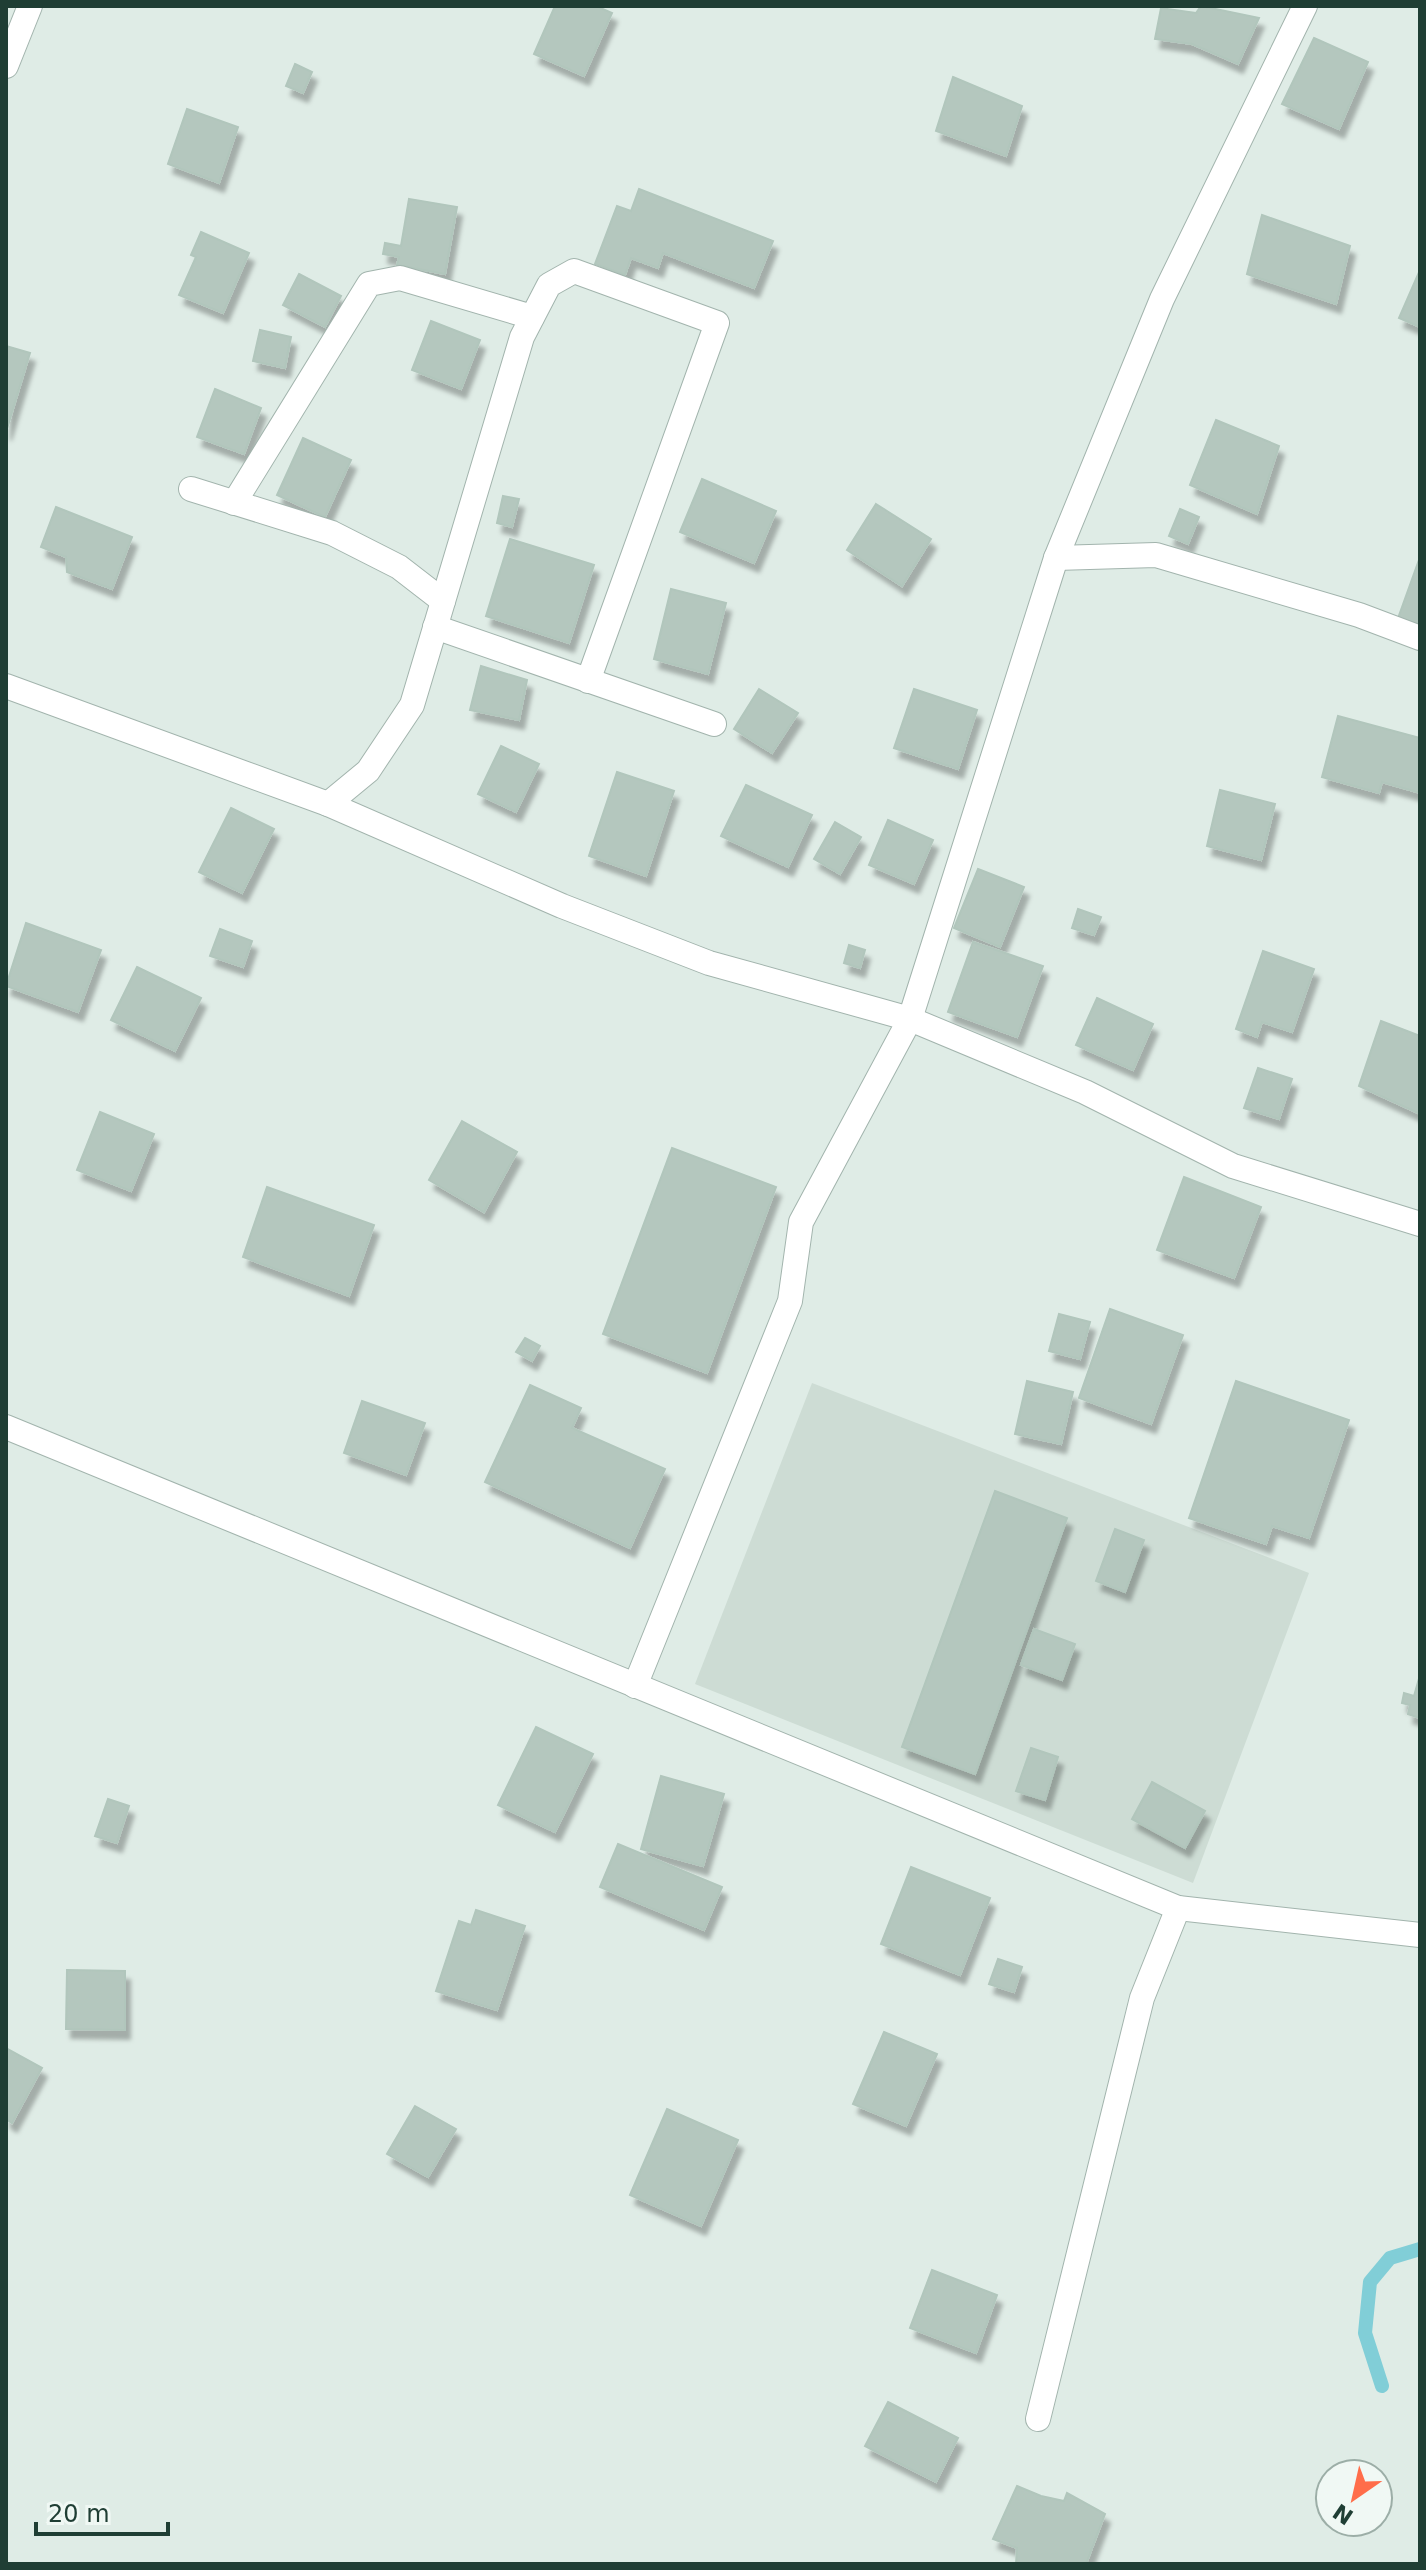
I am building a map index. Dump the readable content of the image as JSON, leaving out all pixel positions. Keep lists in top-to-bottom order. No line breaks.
{"scale_bar":"20 m","north":"bottom left"}
